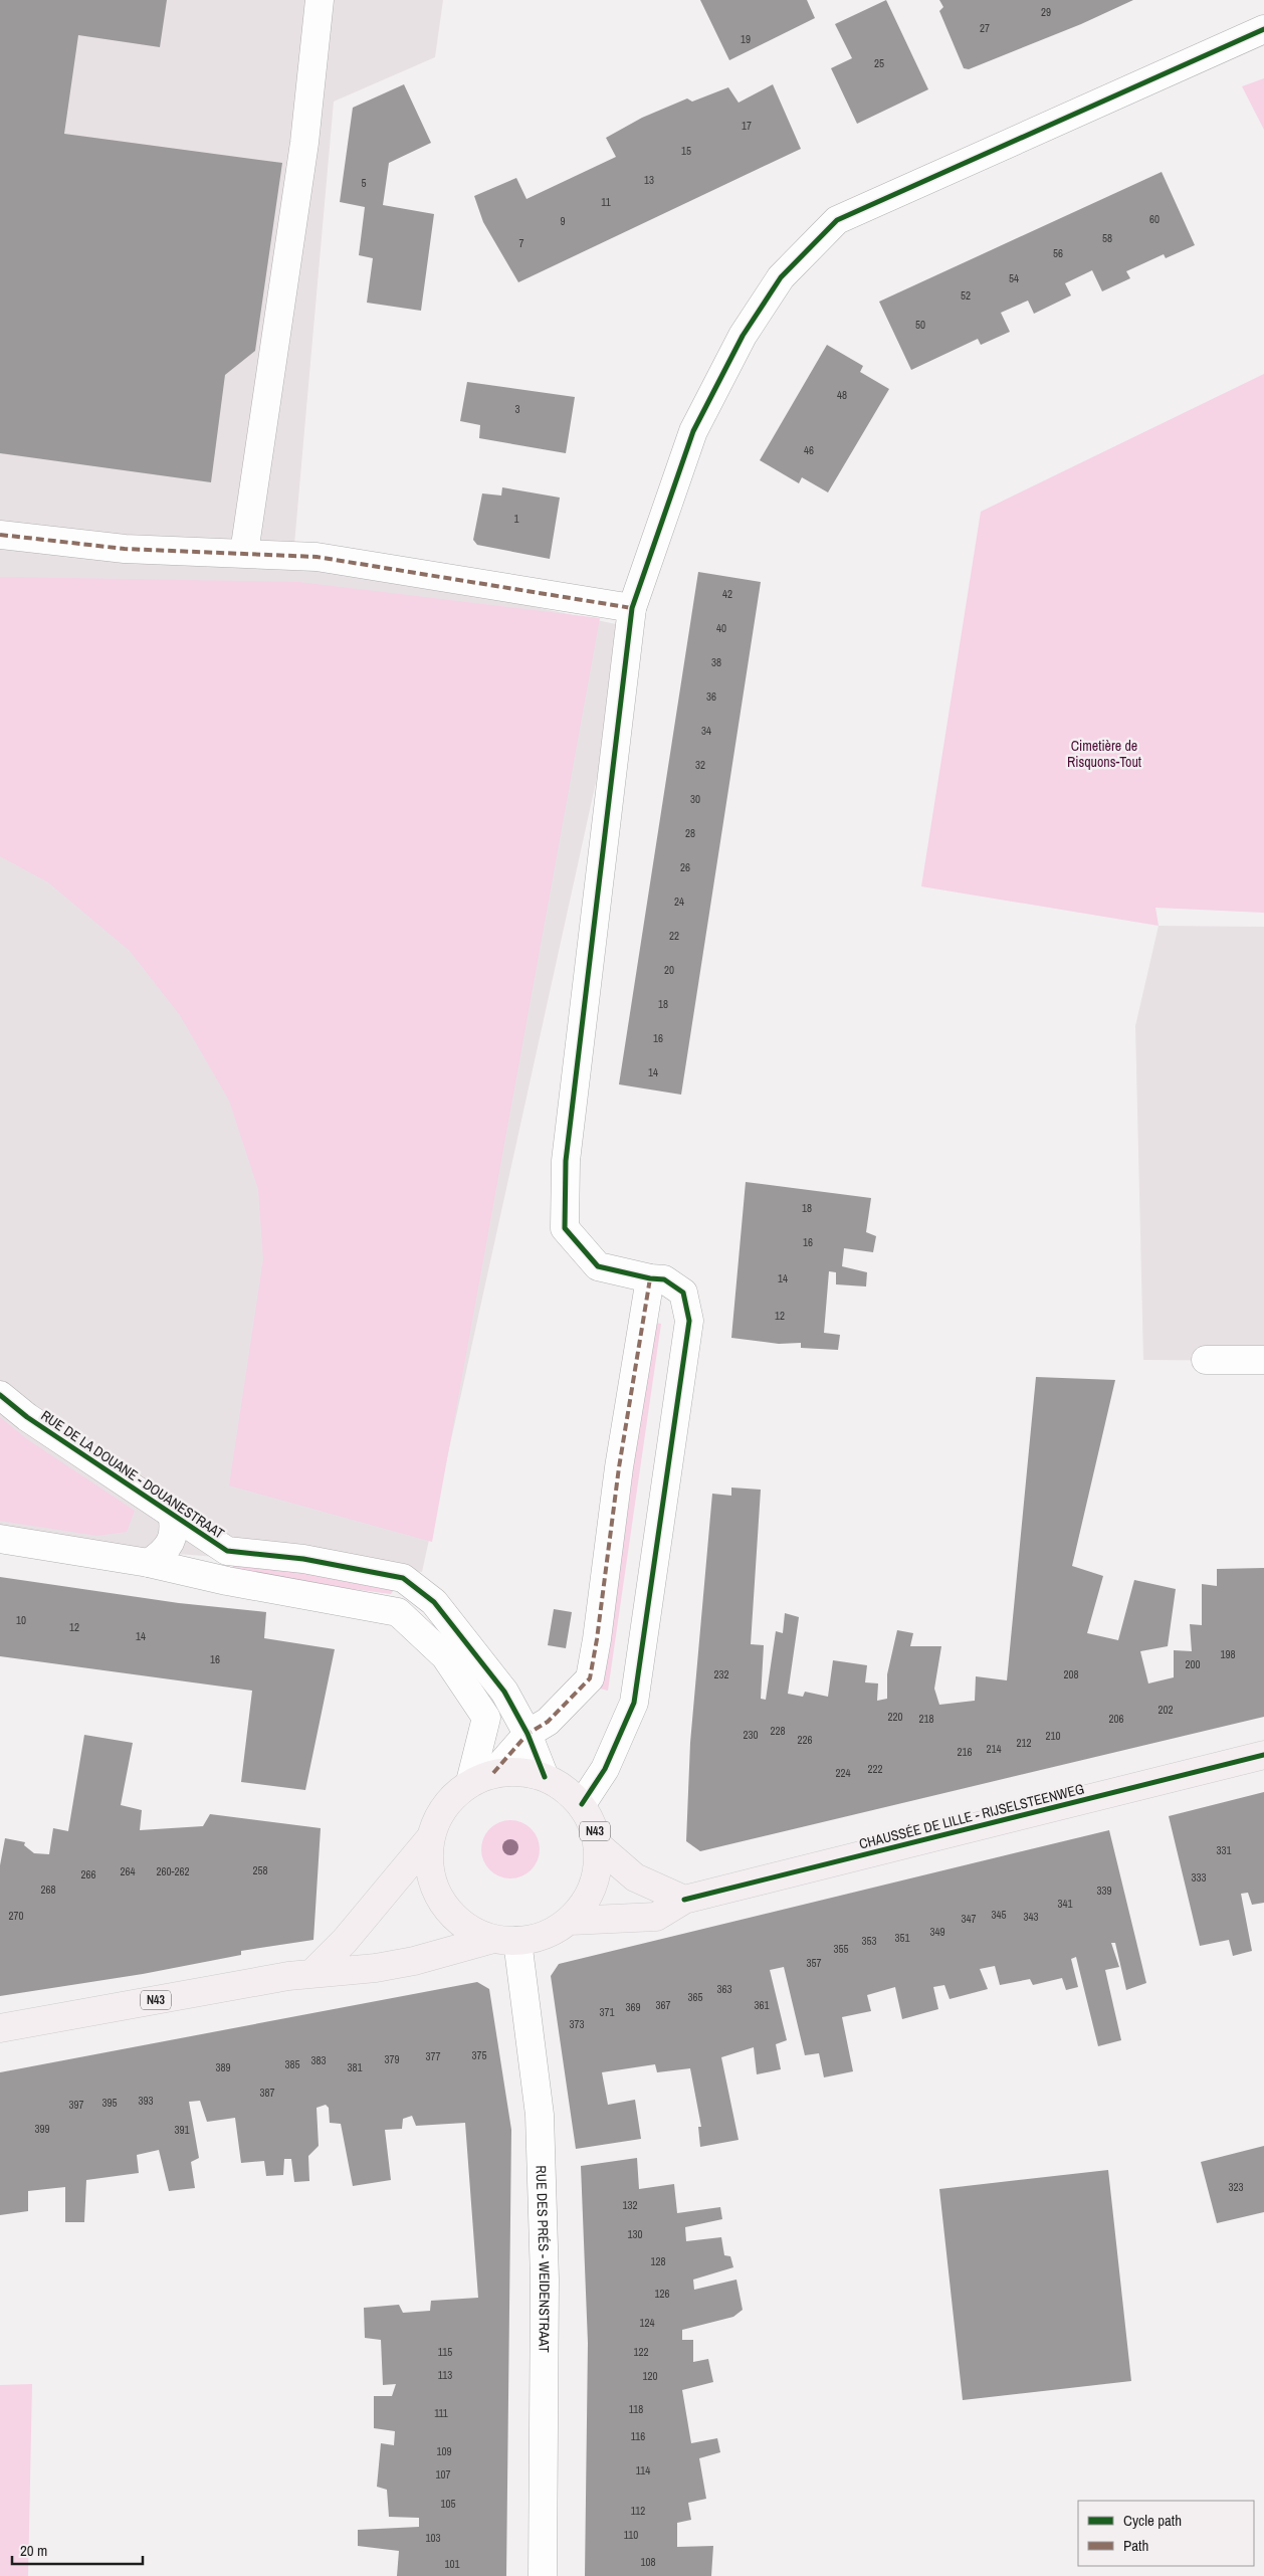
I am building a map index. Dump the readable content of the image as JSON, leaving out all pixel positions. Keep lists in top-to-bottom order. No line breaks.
{"streets":{"main road":["CHAUSSÉE DE LILLE - RIJSELSTEENWEG","N43"],"street":["RUE DE LA DOUANE - DOUANESTRAAT","RUE DES PRÉS - WEIDENSTRAAT"]},"crossings":[["RUE DE LA DOUANE - DOUANESTRAAT","CHAUSSÉE DE LILLE - RIJSELSTEENWEG"],["RUE DE LA DOUANE - DOUANESTRAAT","N43"],["RUE DE LA DOUANE - DOUANESTRAAT","RUE DES PRÉS - WEIDENSTRAAT"],["CHAUSSÉE DE LILLE - RIJSELSTEENWEG","N43"],["CHAUSSÉE DE LILLE - RIJSELSTEENWEG","RUE DES PRÉS - WEIDENSTRAAT"],["N43","RUE DES PRÉS - WEIDENSTRAAT"]],"parks":["Cimetière de Risquons-Tout"],"house_numbers":["29","27","19","25","17","15","13","5","11","60","9","58","7","56","54","52","50","48","3","46","1","42","40","38","36","34","32","30","28","26","24","22","20","18","16","14","18","16","14","12","10","12","14","198","16","200","232","208","202","220","218","206","228","230","210","226","212","214","216","222","224","331","258","264","260-262","266","333","268","339","341","345","270","343","347","349","351","353","355","357","363","365","367","361","369","371","373","375","377","379","383","385","389","381","387","393","395","397","399","391","323","132","130","128","126","124","115","122","113","120","118","111","116","109","114","107","105","112","110","103","108","101"],"legend":["Cycle path","Path"],"scale_bar":"20 m"}
